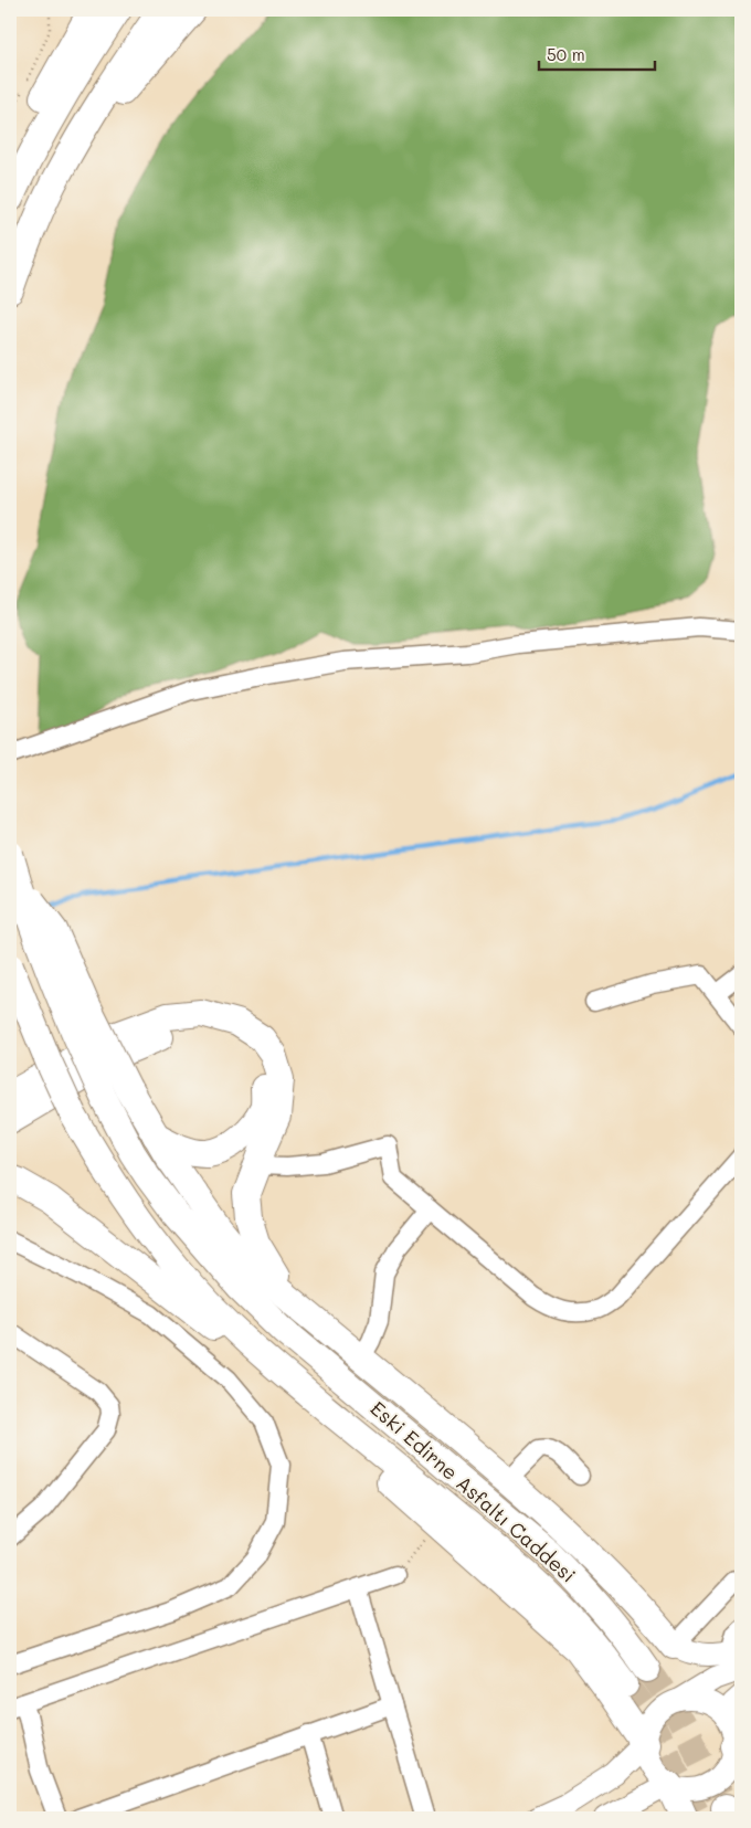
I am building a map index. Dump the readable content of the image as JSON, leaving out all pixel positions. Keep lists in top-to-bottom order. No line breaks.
{"streets":{"highway":["Eski Edirne Asfaltı Caddesi"]},"scale_bar":"50 m"}
